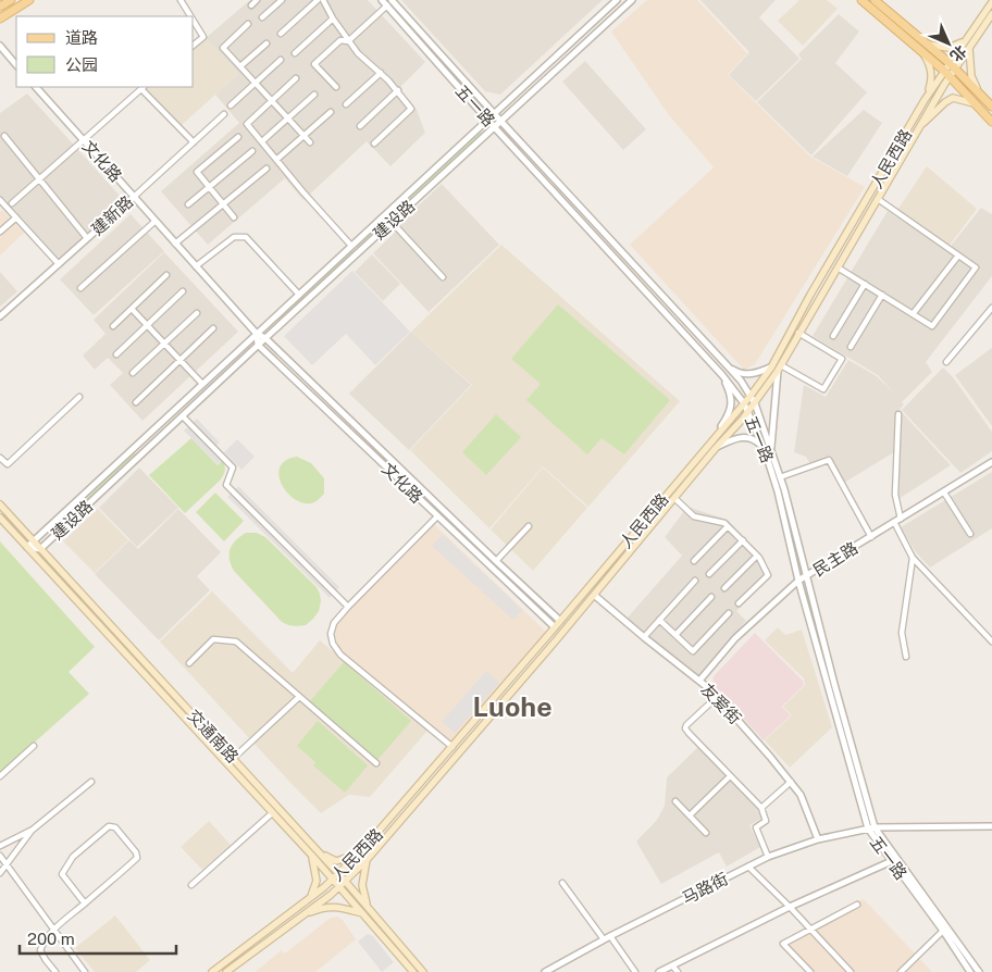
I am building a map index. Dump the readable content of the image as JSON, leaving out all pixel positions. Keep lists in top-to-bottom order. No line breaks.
{"streets":{"main road":["人民西路","交通南路"],"street":["五一路","文化路","建新路","建设路","民主路","友爱街","马路街"]},"crossings":[["五一路","人民西路"],["五一路","建设路"],["五一路","民主路"],["五一路","马路街"],["人民西路","文化路"],["人民西路","友爱街"],["人民西路","交通南路"],["文化路","建新路"],["文化路","建设路"],["建设路","交通南路"],["民主路","友爱街"],["友爱街","马路街"]],"districts":["Luohe"],"legend":["道路","公园"],"scale_bar":"200 m","north":"bottom right"}
